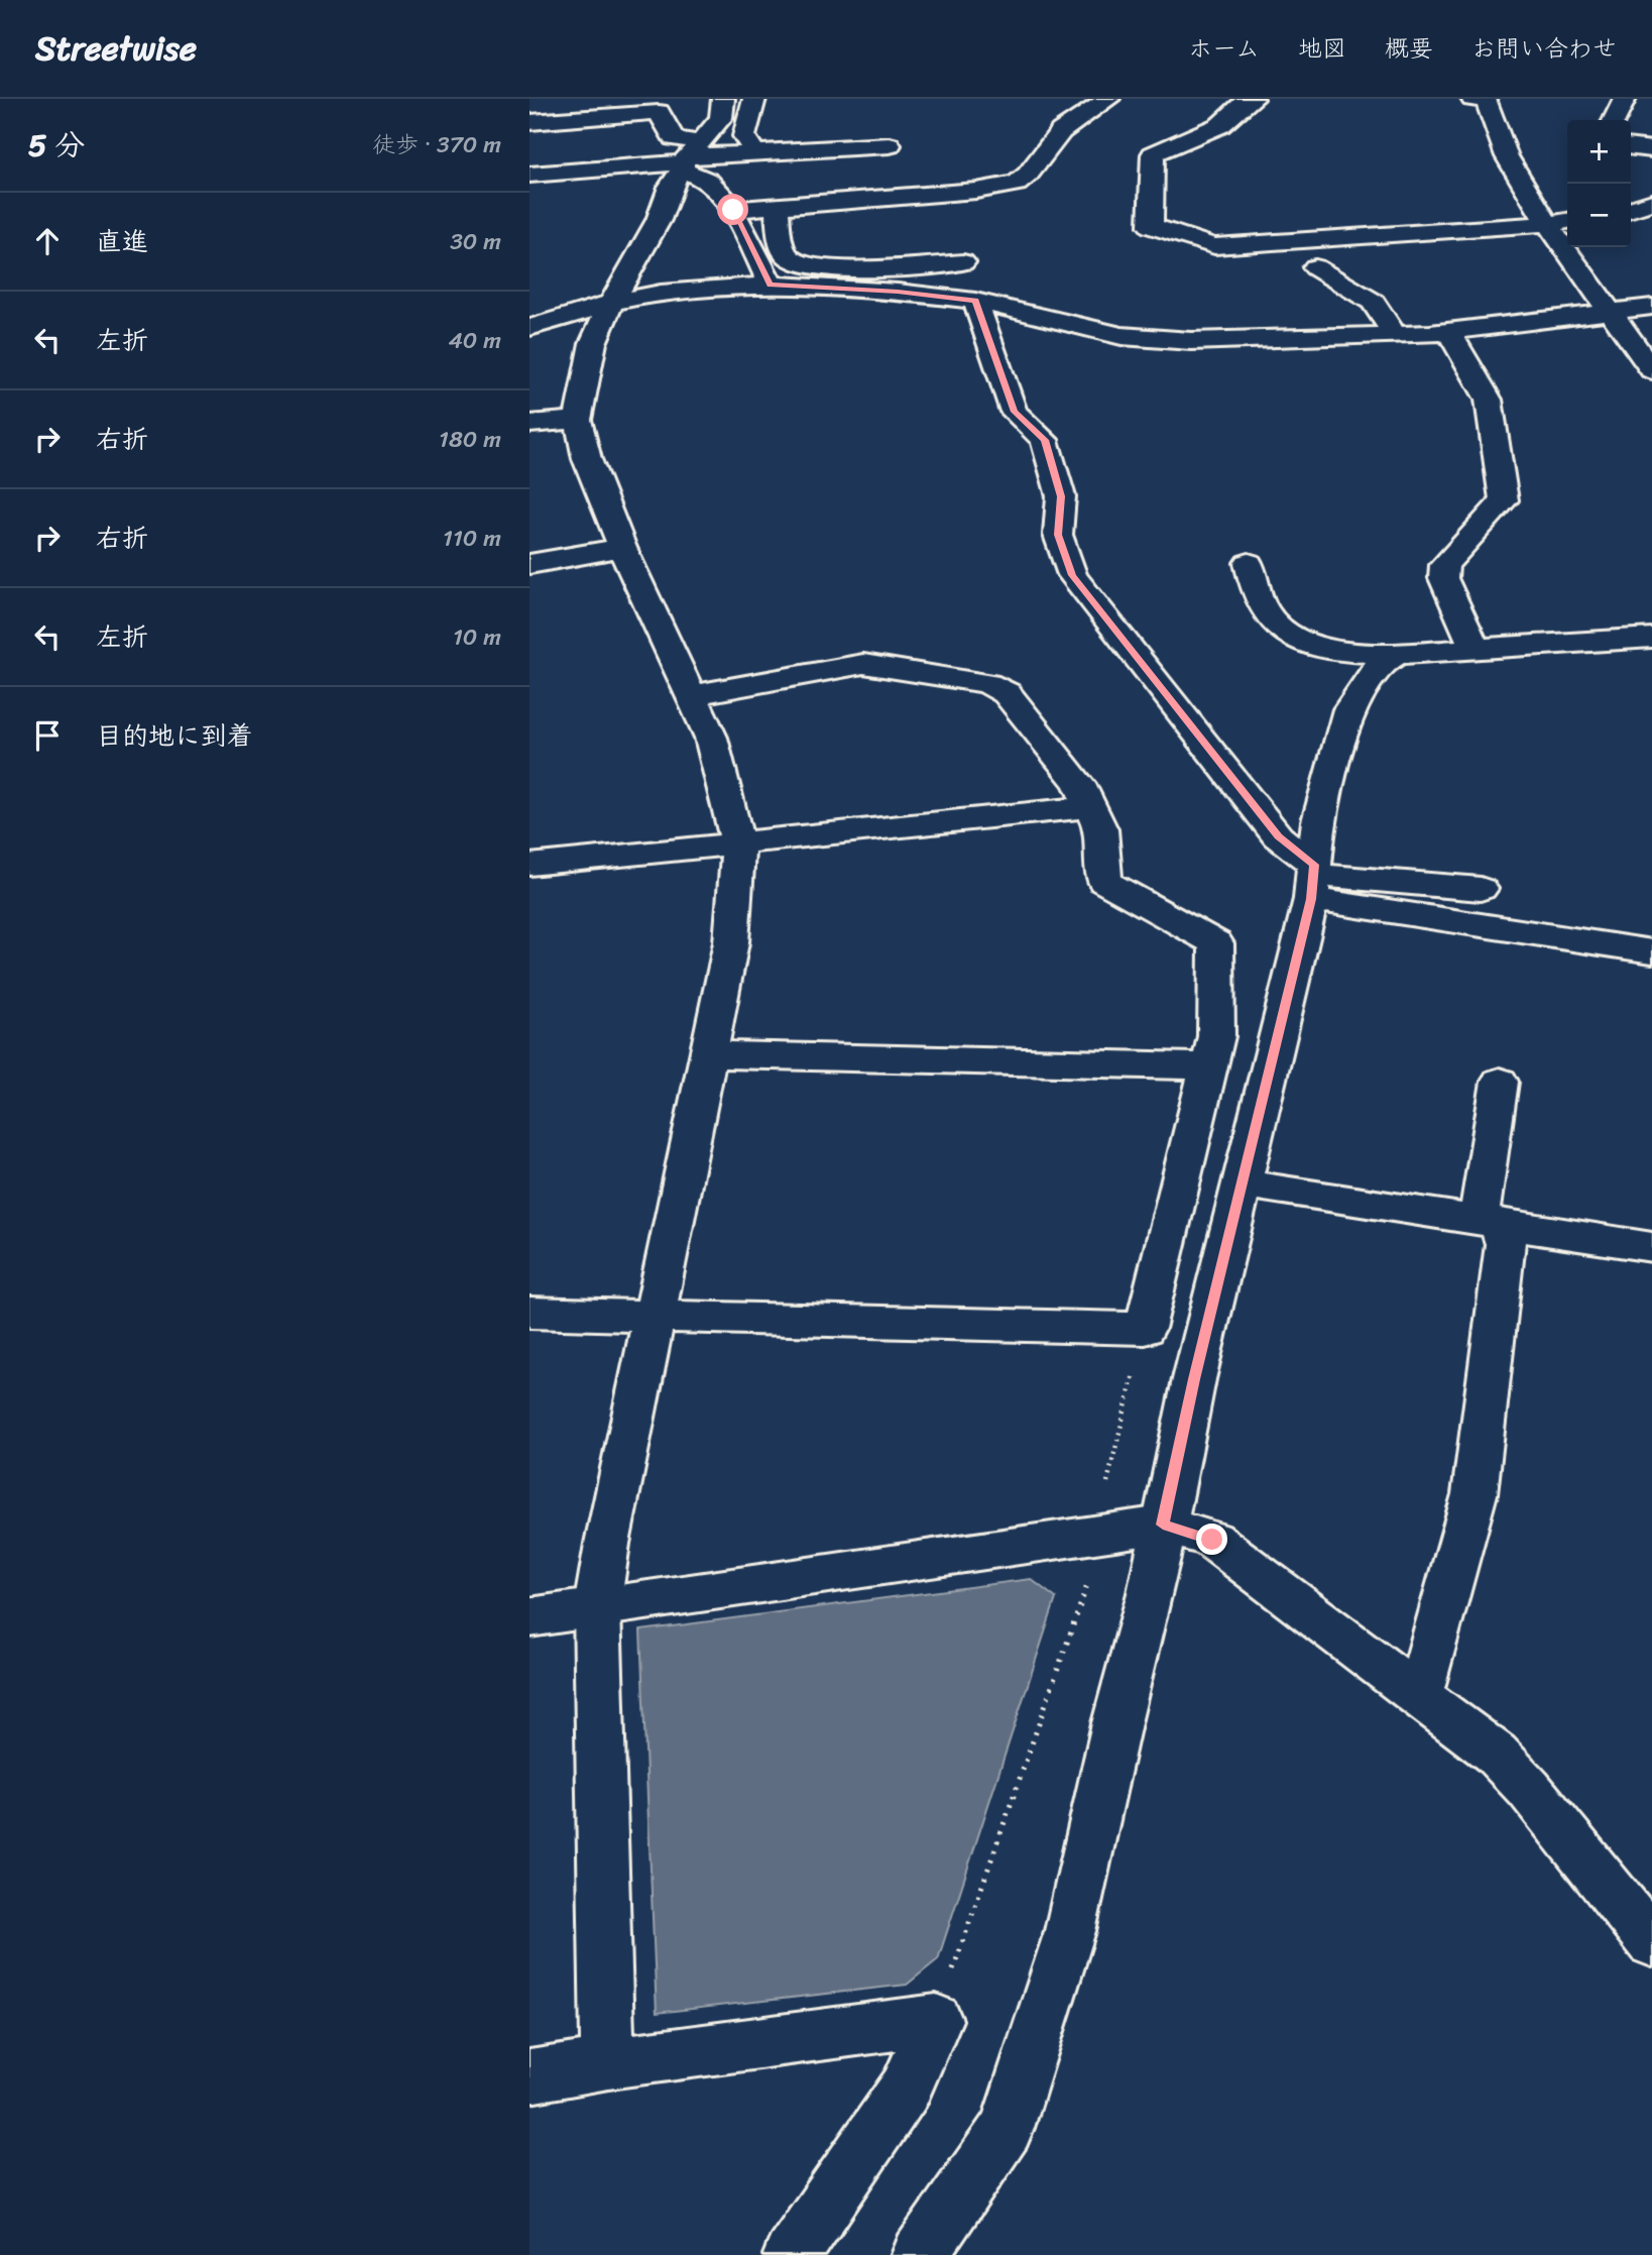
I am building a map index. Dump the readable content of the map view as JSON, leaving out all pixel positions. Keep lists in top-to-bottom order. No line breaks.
{"page":{"header":"Streetwise","nav":["ホーム","地図","概要","お問い合わせ"],"heading":["5 分","徒歩 · 370 m"],"map_buttons":["+","−"],"list":[["直進","30 m"],["左折","40 m"],["右折","180 m"],["右折","110 m"],["左折","10 m"],"目的地に到着"]}}
